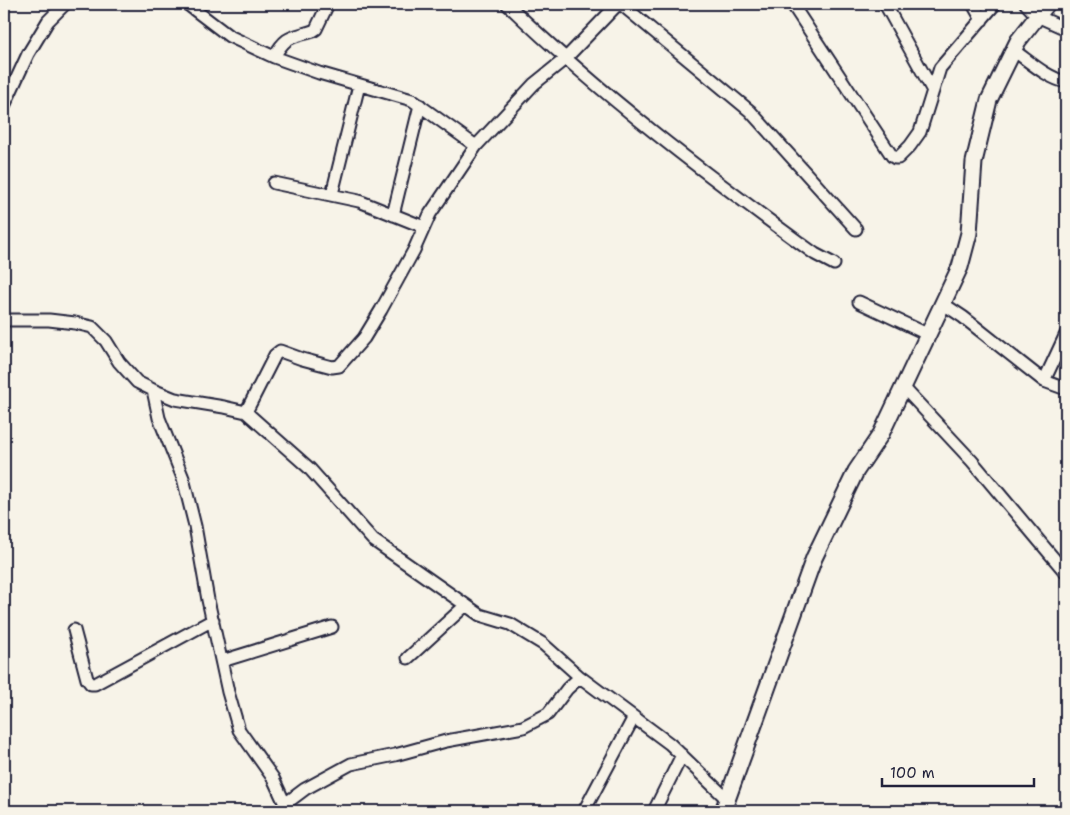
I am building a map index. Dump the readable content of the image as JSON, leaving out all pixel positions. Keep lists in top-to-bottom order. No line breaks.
{"scale_bar":"100 m"}
